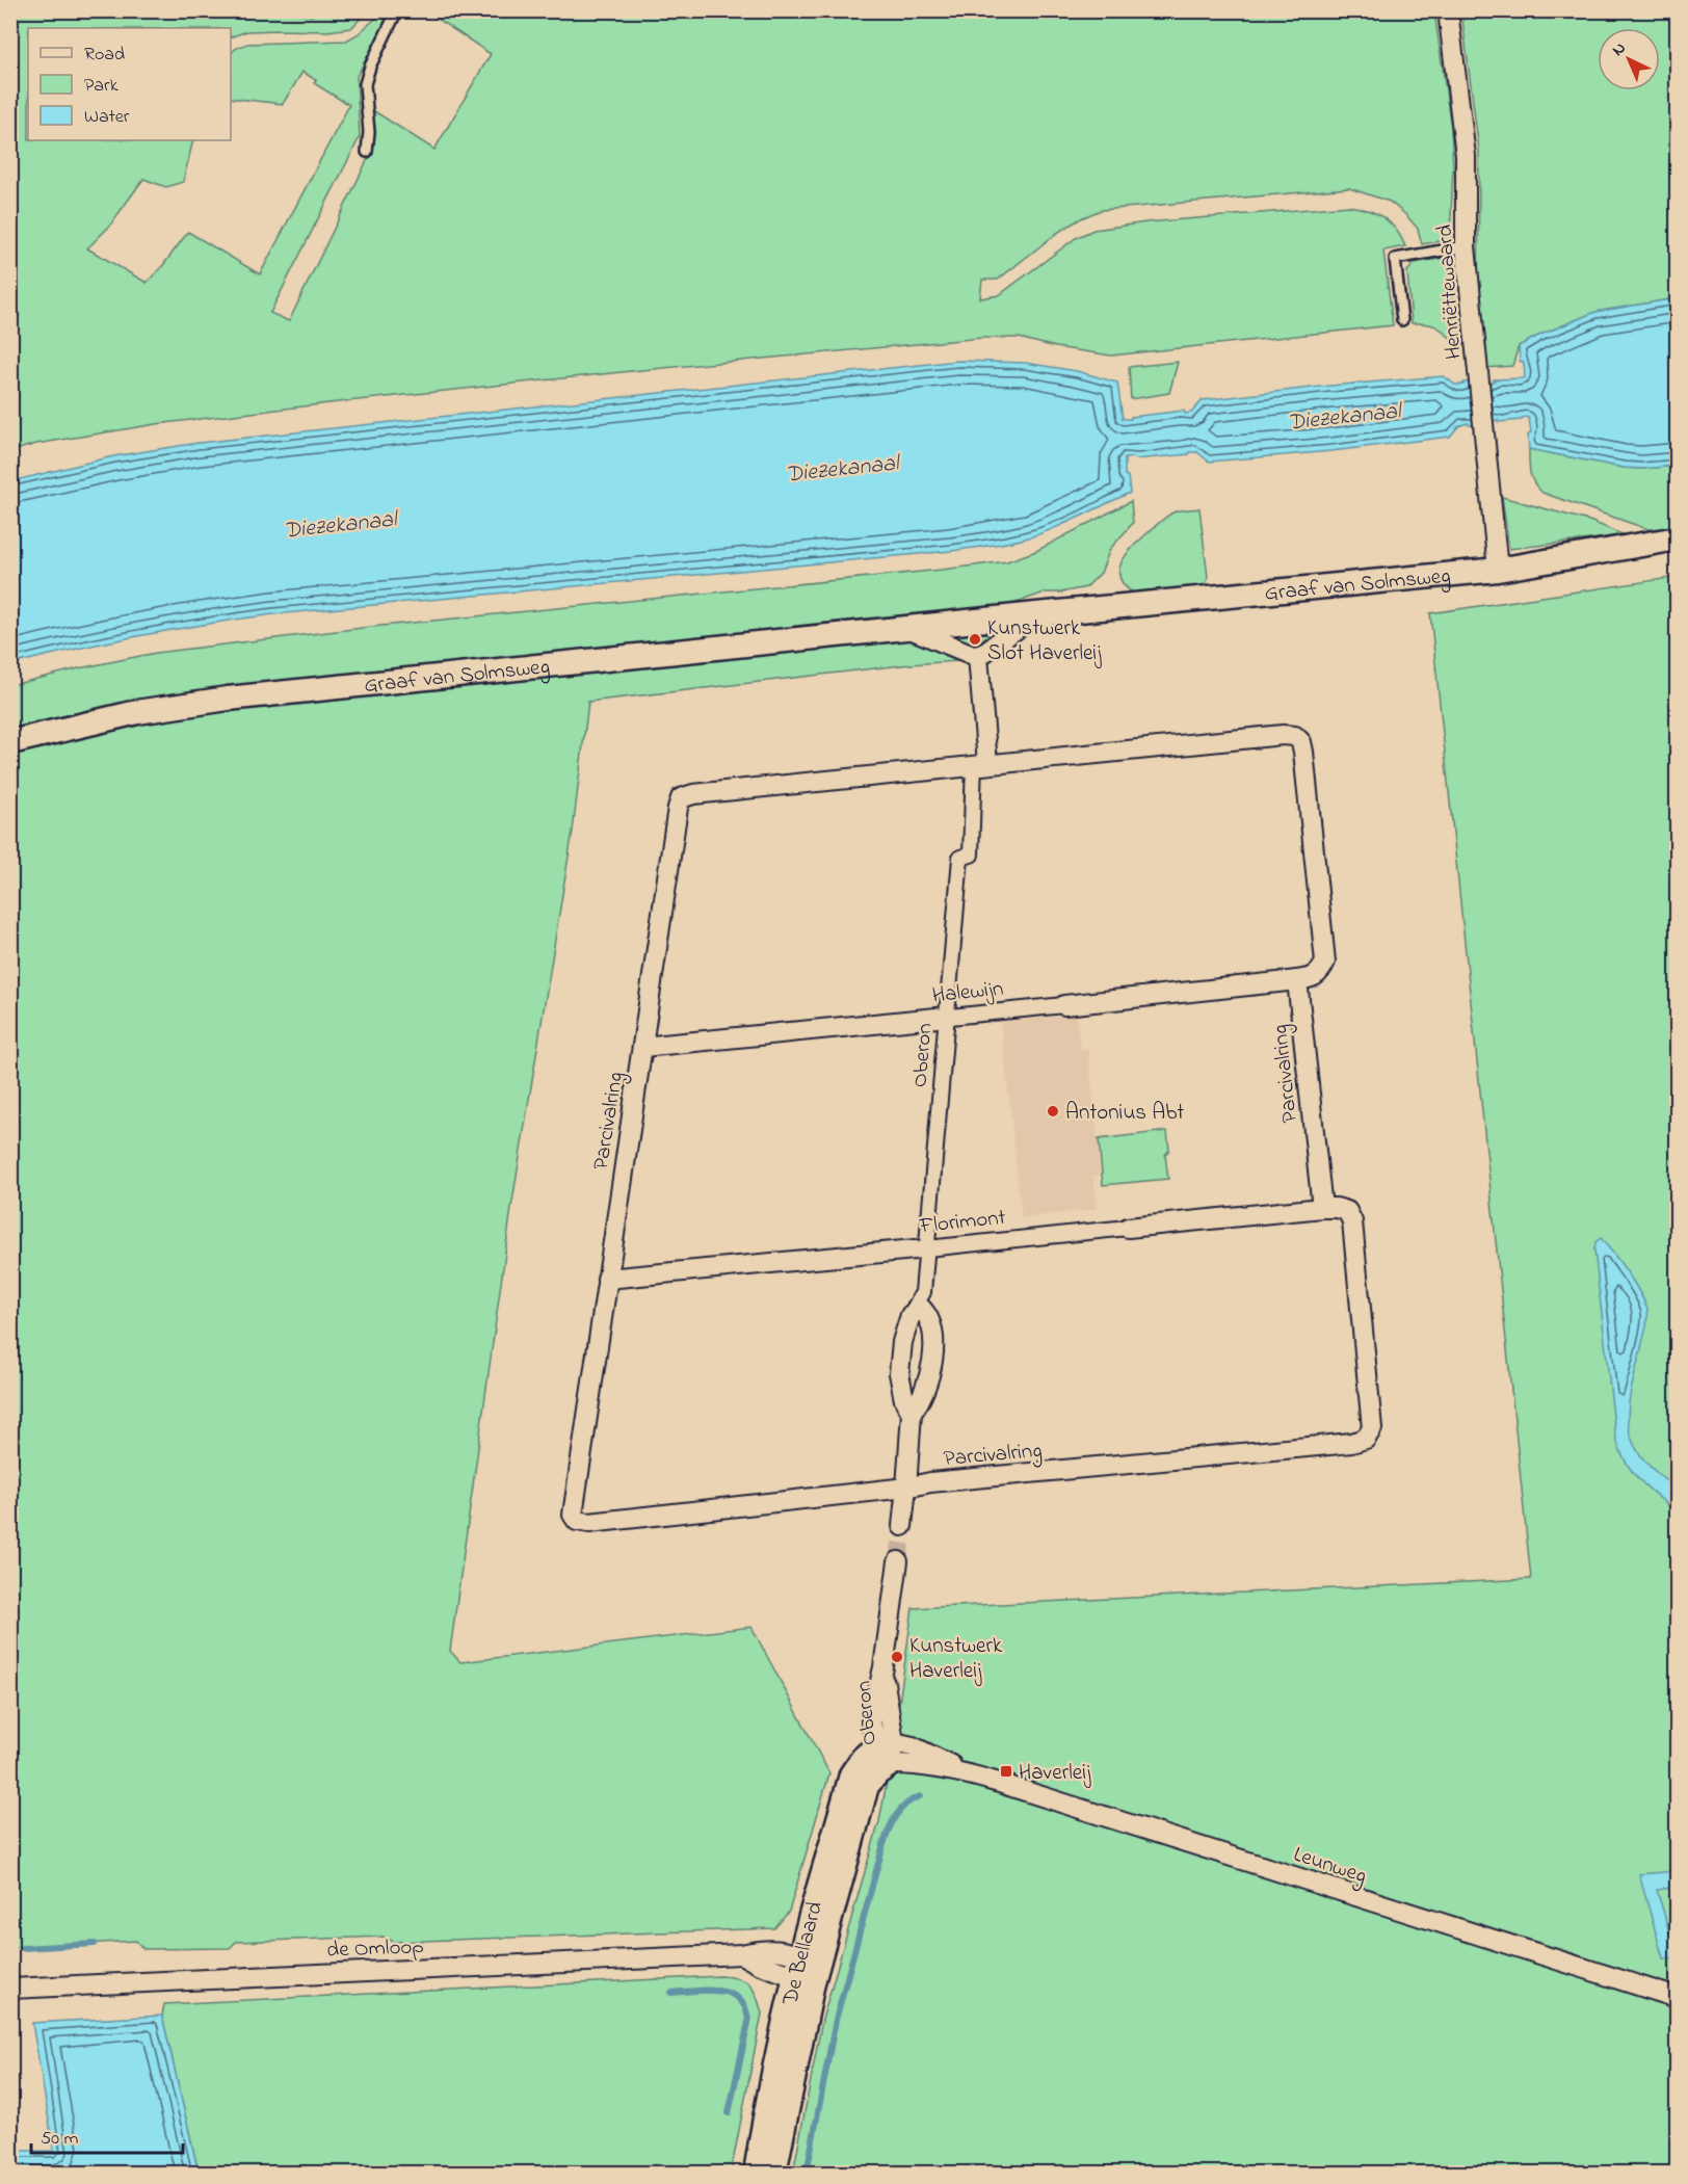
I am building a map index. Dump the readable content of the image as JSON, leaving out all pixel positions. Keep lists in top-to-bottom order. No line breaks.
{"streets":{"street":["Henriëttewaard","Graaf van Solmsweg","Halewijn","Oberon","Parcivalring","Florimont","Leunweg","de Omloop","De Bellaard"]},"crossings":[["Henriëttewaard","Graaf van Solmsweg"],["Halewijn","Oberon"],["Halewijn","Parcivalring"],["Oberon","Parcivalring"],["Oberon","Florimont"],["Oberon","Leunweg"],["Oberon","De Bellaard"],["Parcivalring","Florimont"],["Leunweg","De Bellaard"],["de Omloop","De Bellaard"]],"water":["Diezekanaal"],"places":{"other":["Kunstwerk Slot Haverleij","Antonius Abt","Kunstwerk Haverleij"],"transit":["Haverleij"]},"legend":["Road","Park","Water"],"scale_bar":"50 m","north":"top left"}
